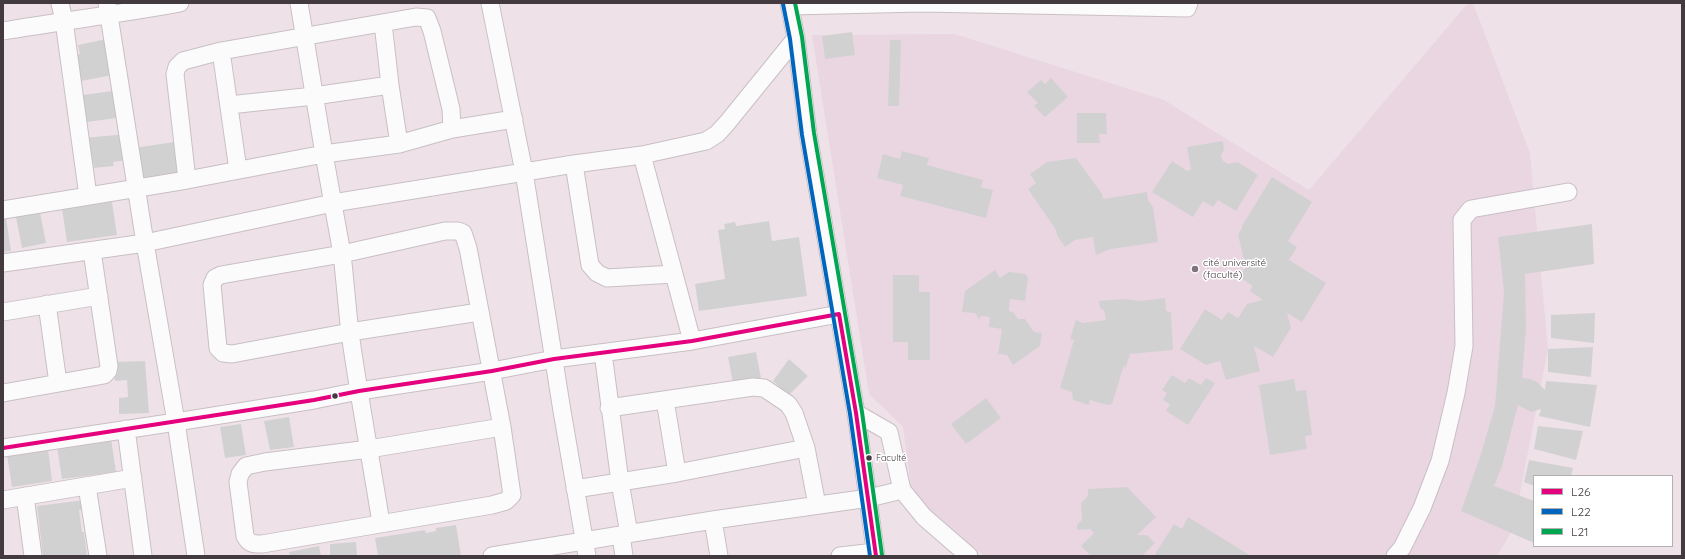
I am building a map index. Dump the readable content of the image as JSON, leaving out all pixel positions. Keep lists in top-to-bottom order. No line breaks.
{"places":["cité université (faculté)","Faculté"],"lines":["transit line L21","transit line L22","transit line L26"],"legend":["L26","L22","L21"]}
